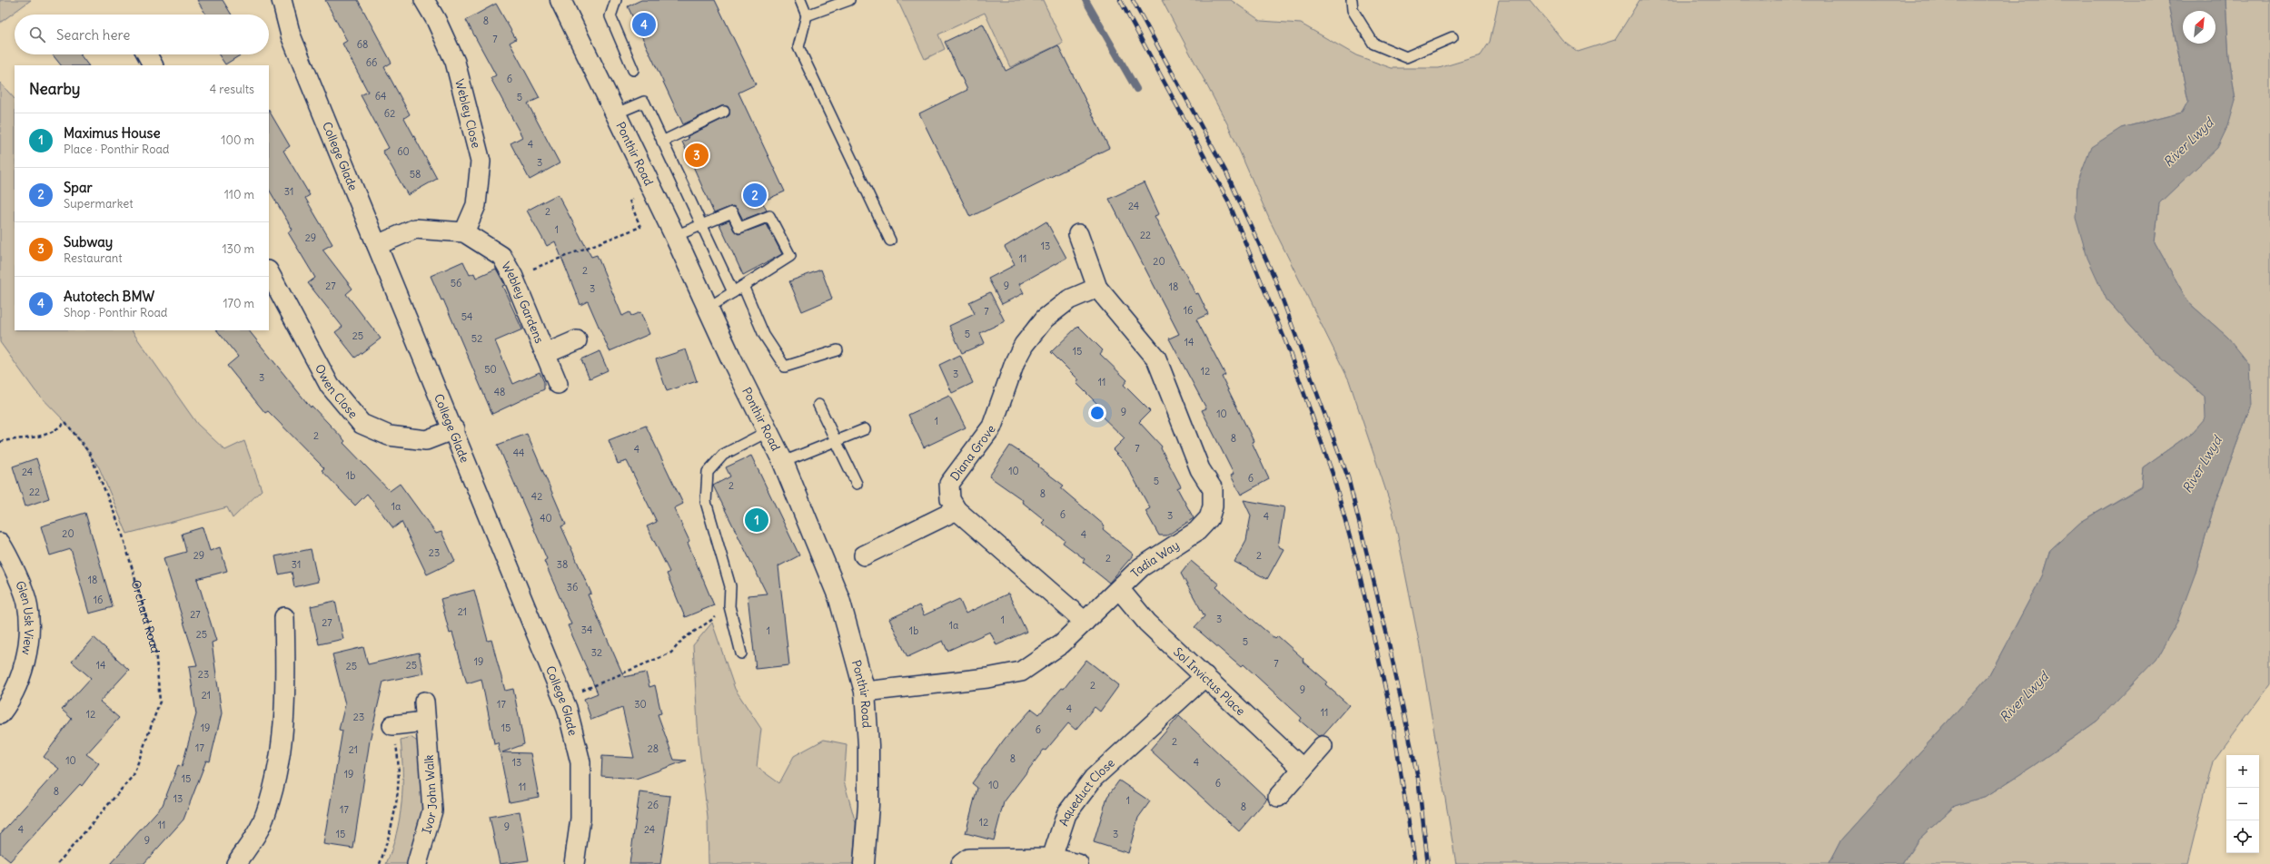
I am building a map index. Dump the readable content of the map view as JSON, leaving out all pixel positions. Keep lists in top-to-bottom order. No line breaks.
{"streets":{"main road":["Ponthir Road"],"street":["Webley Close","College Glade","Webley Gardens","Owen Close","Diana Grove","Tadia Way","Glen Usk View","Sol Invictus Place","Ivor John Walk","Aqueduct Close"],"path":["Orchard Road"]},"crossings":[["Webley Close","Webley Gardens"],["Ponthir Road","Tadia Way"],["College Glade","Webley Gardens"],["College Glade","Owen Close"],["Diana Grove","Tadia Way"],["Tadia Way","Sol Invictus Place"],["Sol Invictus Place","Aqueduct Close"]],"water":["River Lwyd"],"house_numbers":["8","7","68","66","6","64","5","62","4","60","3","58","31","24","2","1","22","29","13","11","20","2","56","27","9","18","3","16","7","54","5","25","52","14","15","50","12","3","3","11","48","9","10","1","2","8","7","4","44","10","24","1b","6","5","2","22","8","42","1a","6","3","4","40","20","4","23","29","2","2","31","38","18","36","16","21","27","3","1","27","1a","34","1","1b","25","5","32","19","7","14","25","25","23","2","9","21","17","30","4","11","12","23","19","15","6","2","17","28","21","8","10","13","4","19","15","6","10","11","8","13","1","26","8","17","12","11","9","4","24","15","3","9"],"north":"top right","page":{"pins":["4","3","2","1"],"search":"Search here","heading":["Nearby","4 results"],"list":[{"mark":"1","name":"Maximus House","note":"Place · Ponthir Road","value":"100 m"},{"mark":"2","name":"Spar","note":"Supermarket","value":"110 m"},{"mark":"3","name":"Subway","note":"Restaurant","value":"130 m"},{"mark":"4","name":"Autotech BMW","note":"Shop · Ponthir Road","value":"170 m"}],"map_buttons":["+","−"]}}
